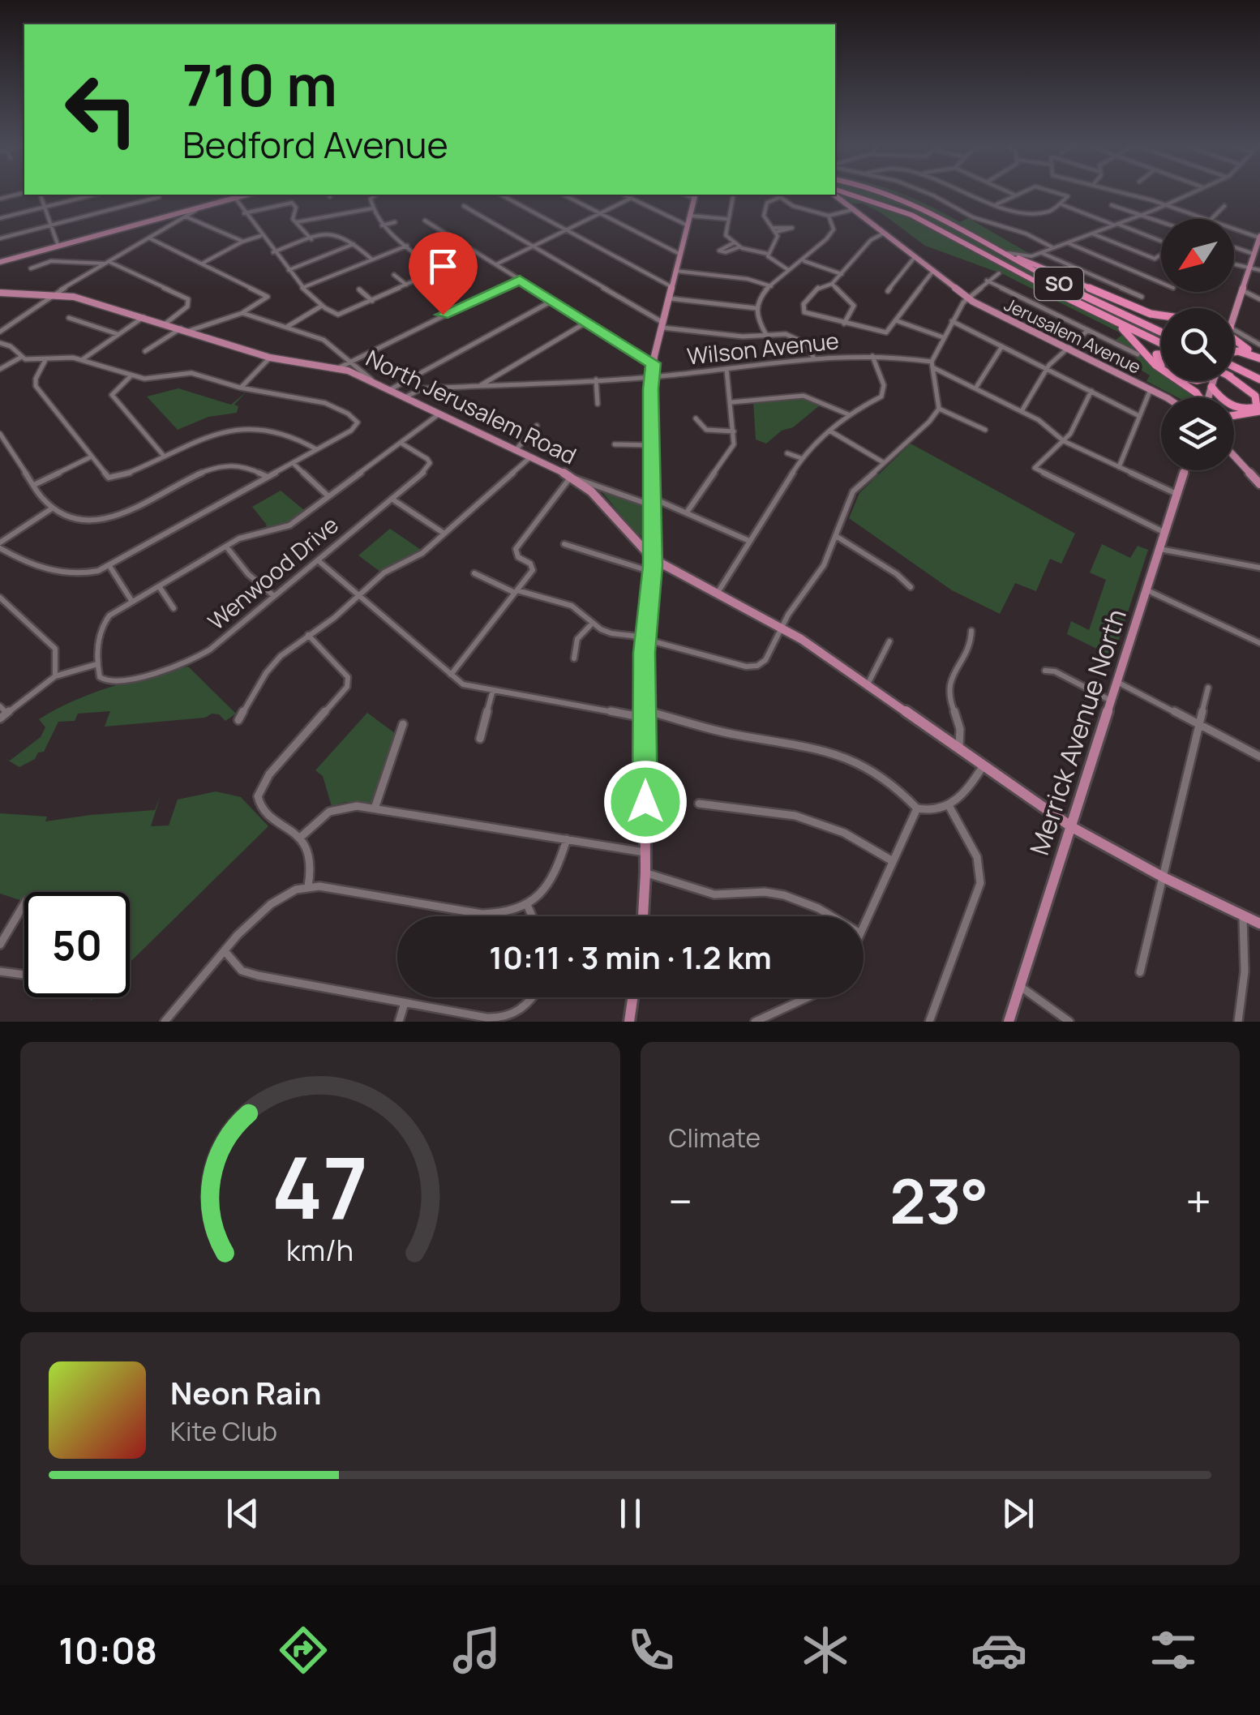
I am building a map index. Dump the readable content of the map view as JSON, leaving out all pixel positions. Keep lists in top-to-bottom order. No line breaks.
{"streets":{"highway":["SO"],"main road":["Jerusalem Avenue","North Jerusalem Road","Merrick Avenue North"],"street":["Wilson Avenue","Wenwood Drive"]},"crossings":[["Wilson Avenue","North Jerusalem Road"],["Wilson Avenue","Merrick Avenue North"],["North Jerusalem Road","Merrick Avenue North"]],"north":"bottom left","page":{"turn":["710 m","Bedford Avenue"],"limit":"50","trip":"10:11 · 3 min · 1.2 km","tile":"Climate","heat":["−","23°","+"],"song":["Neon Rain","Kite Club"],"tabs":"10:08","gauge":["47","km/h"]}}
